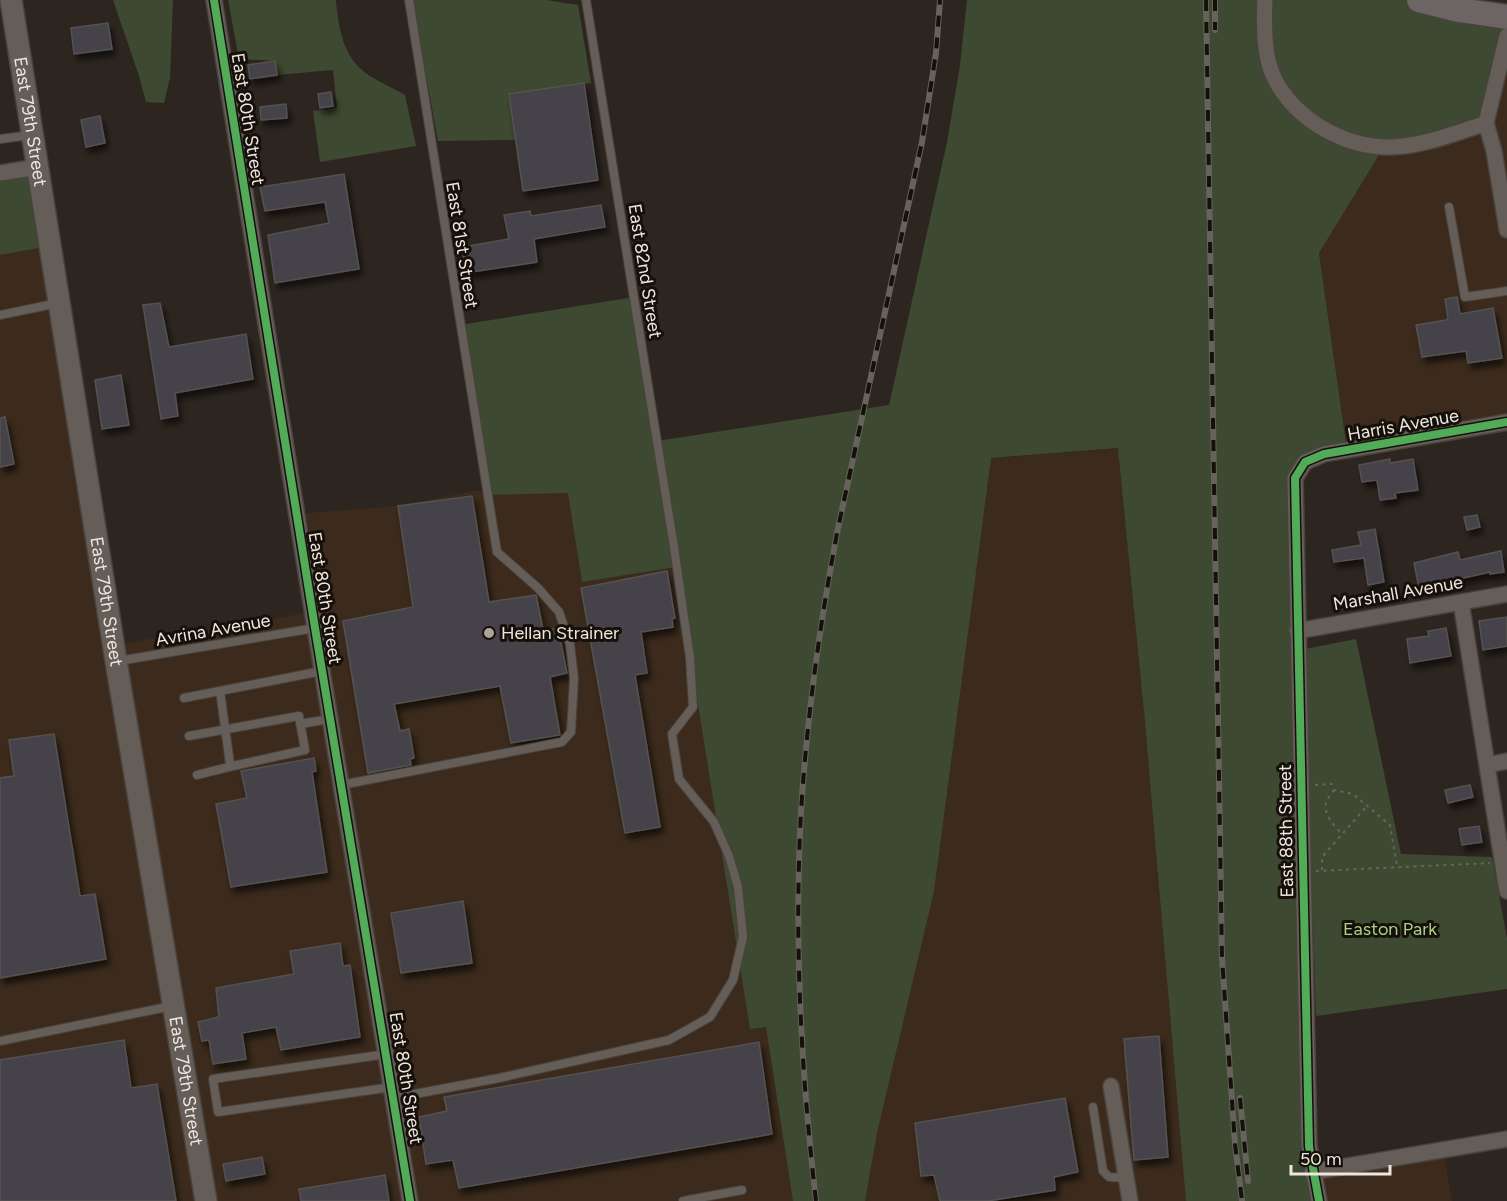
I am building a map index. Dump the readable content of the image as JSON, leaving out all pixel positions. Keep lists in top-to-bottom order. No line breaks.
{"streets":{"main road":["East 79th Street"],"street":["East 80th Street","Harris Avenue","Marshall Avenue","East 88th Street"],"lane":["East 81st Street","East 82nd Street","Avrina Avenue"]},"crossings":[["East 80th Street","East 81st Street"],["East 80th Street","East 82nd Street"],["East 80th Street","Avrina Avenue"],["East 79th Street","Avrina Avenue"],["Harris Avenue","East 88th Street"],["Marshall Avenue","East 88th Street"]],"parks":["Easton Park"],"places":["Hellan Strainer"],"scale_bar":"50 m"}
